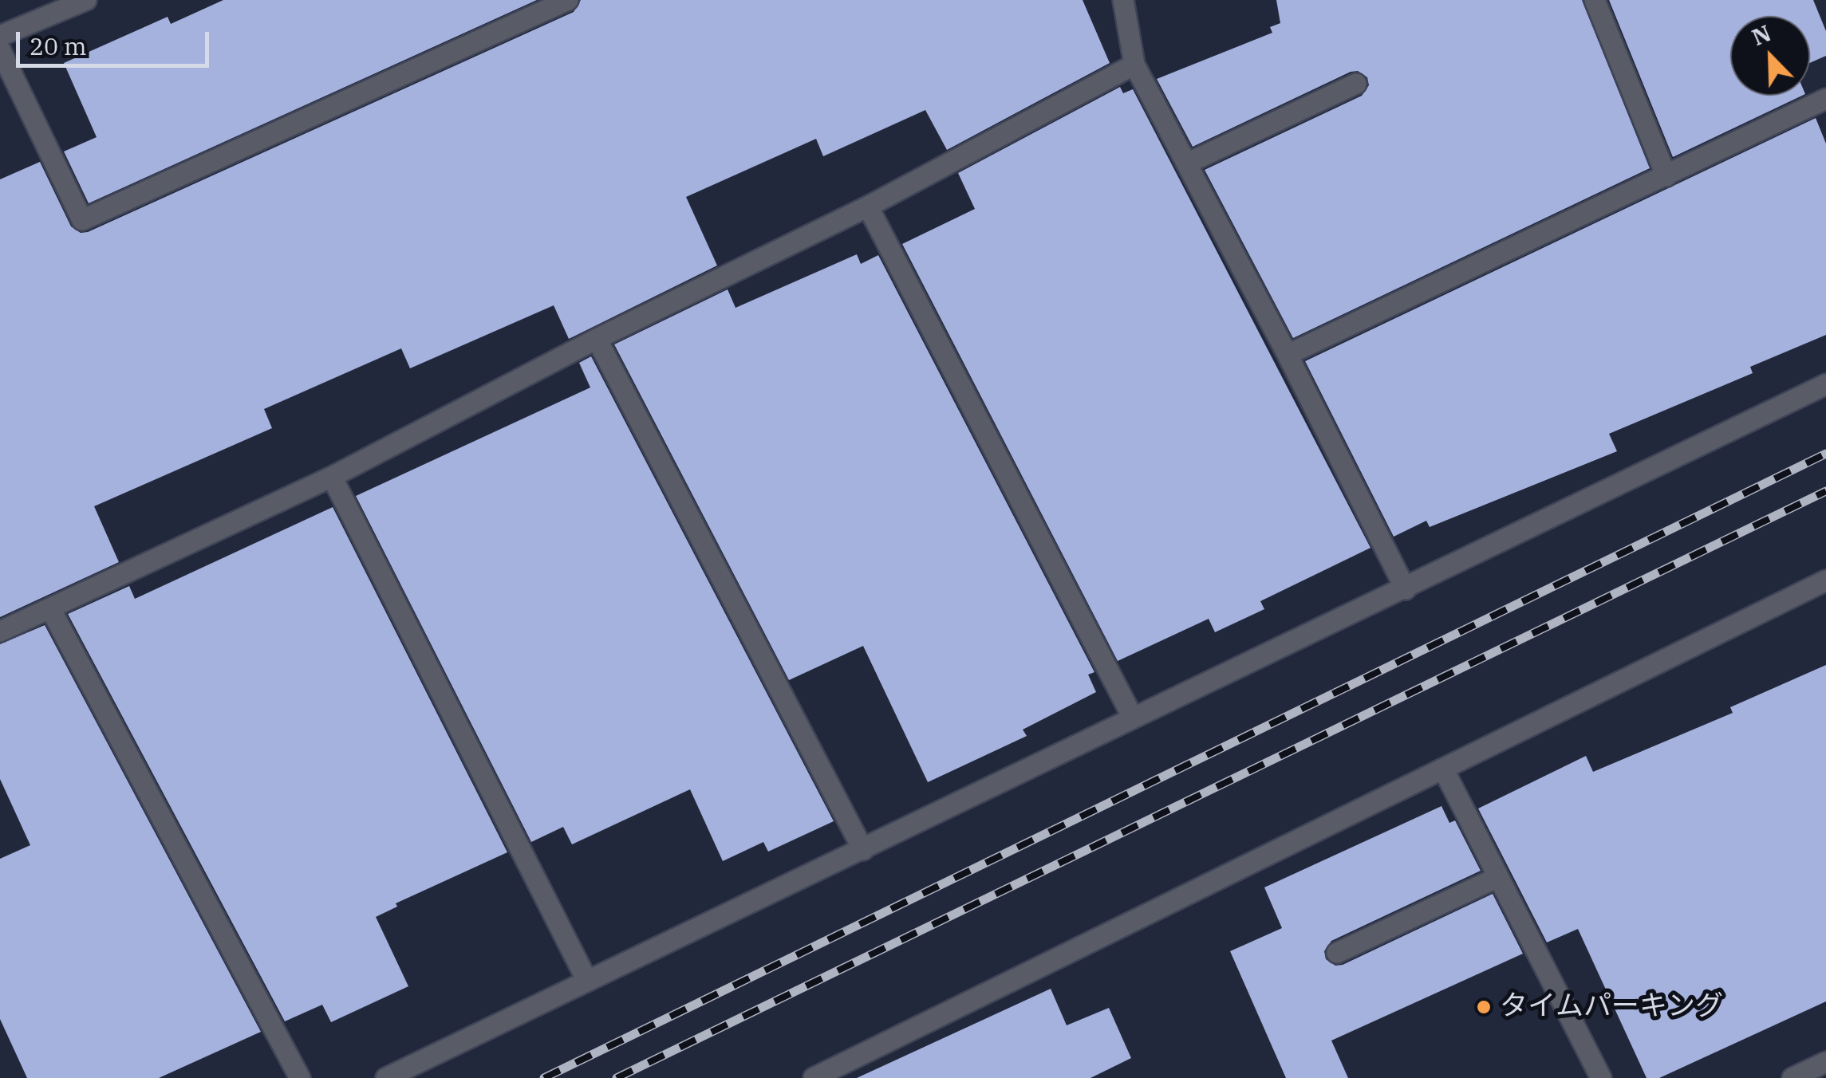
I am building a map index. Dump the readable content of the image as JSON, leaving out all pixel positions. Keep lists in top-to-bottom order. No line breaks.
{"places":["タイムパーキング"],"scale_bar":"20 m","north":"top left"}
